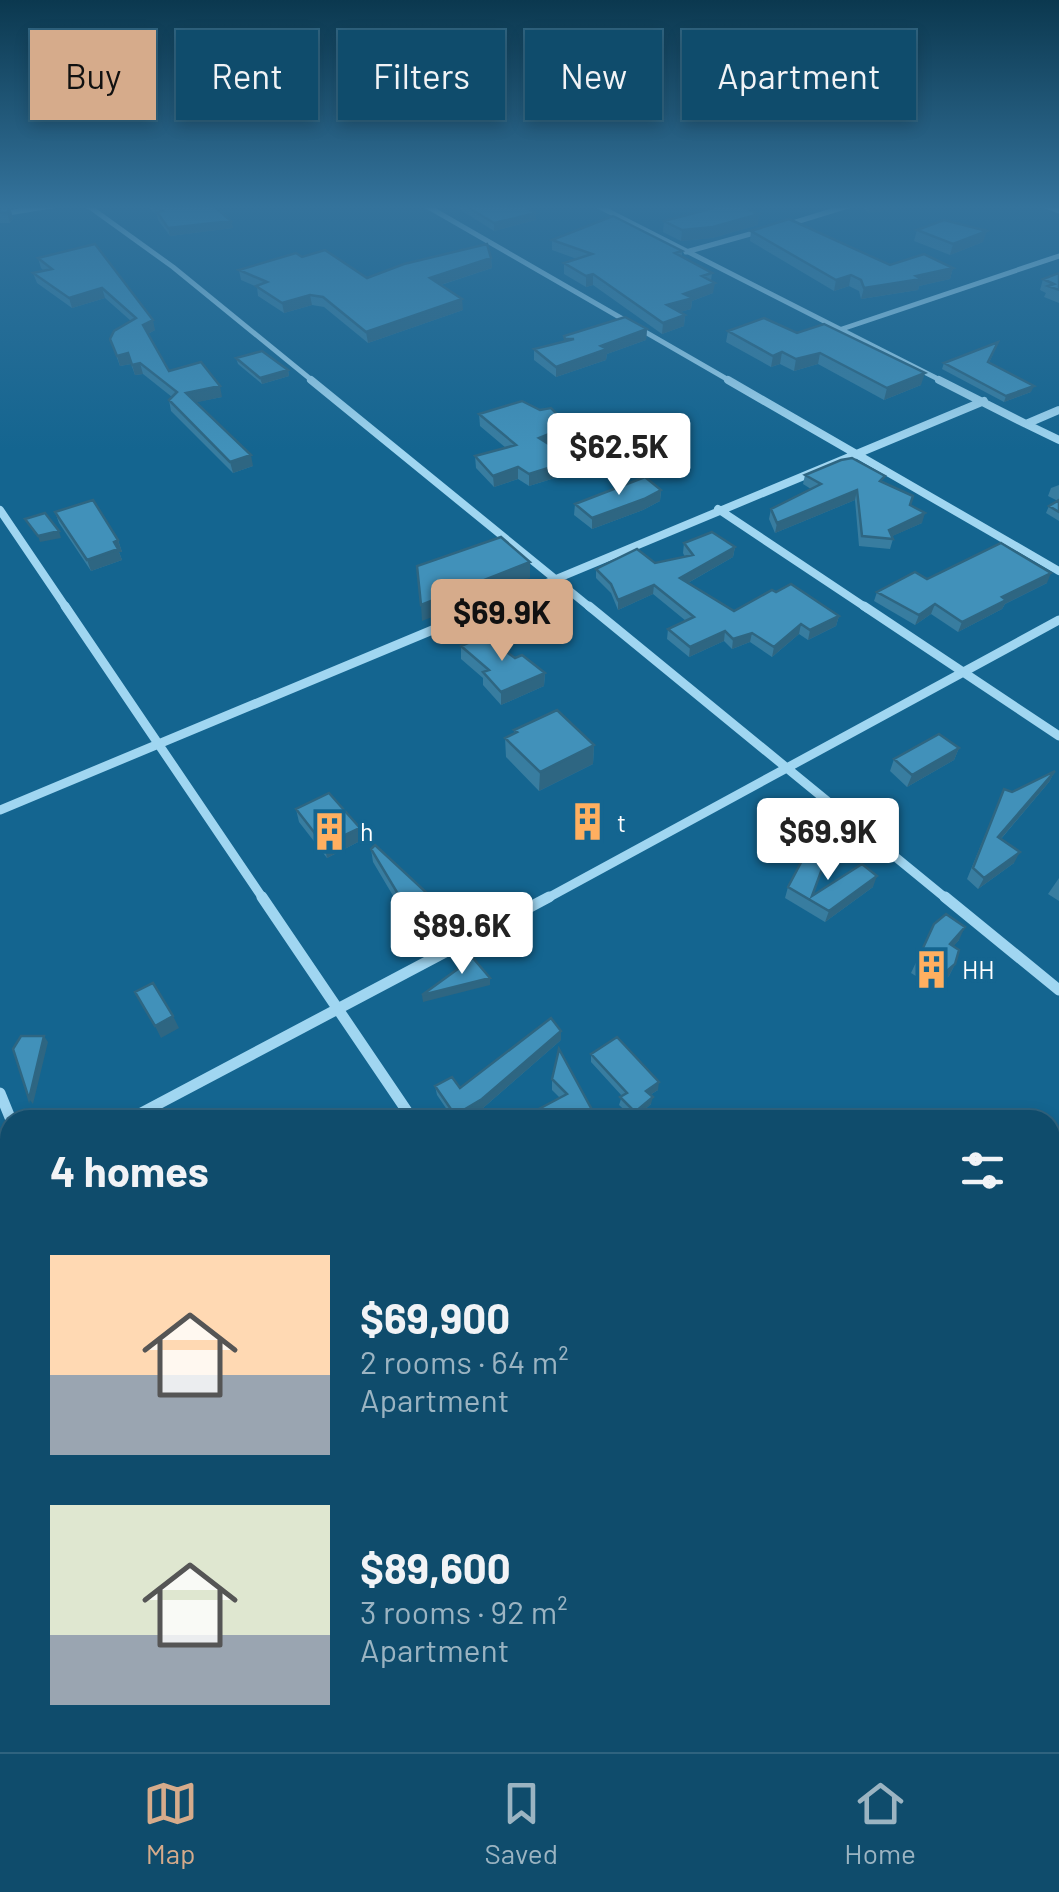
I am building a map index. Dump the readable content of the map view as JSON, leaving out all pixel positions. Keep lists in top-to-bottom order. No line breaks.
{"places":{"building":["t","h","HH"]},"page":{"chip":["Buy","Rent","Filters","New","Apartment"],"price":["$62.5K","$69.9K","$69.9K","$89.6K"],"heading":"4 homes","list":[{"name":"$69,900","note":"2 rooms · 64 m² · Apartment"},{"name":"$89,600","note":"3 rooms · 92 m² · Apartment"}],"tabs":["Map","Saved","Home"]}}
